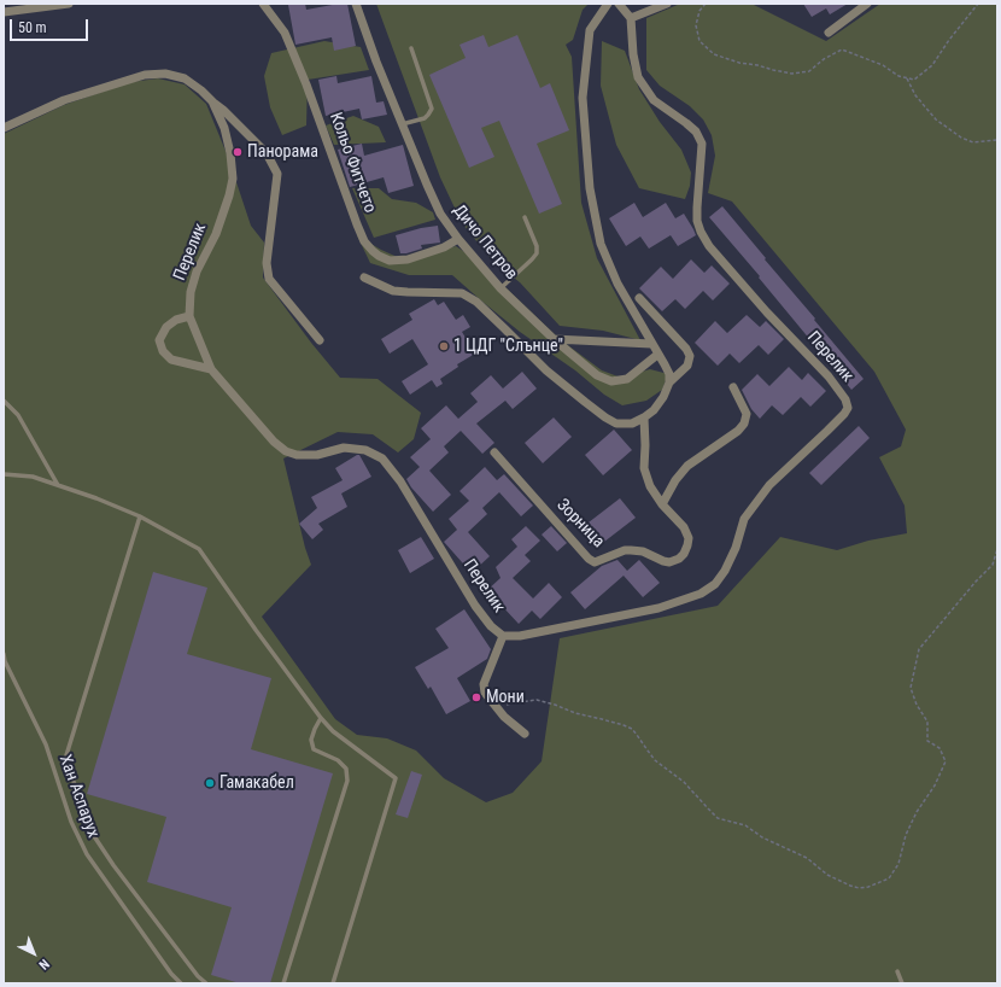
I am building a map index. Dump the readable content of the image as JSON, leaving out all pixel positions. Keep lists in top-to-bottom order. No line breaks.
{"streets":{"street":["Кольо Фитчето","Дичо Петров","Перелик","Зорница"],"lane":["Хан Аспарух"]},"crossings":[["Кольо Фитчето","Дичо Петров"]],"places":["Панорама","1 ЦДГ \"Слънце\"","Мони","Гамакабел"],"scale_bar":"50 m","north":"bottom right"}
